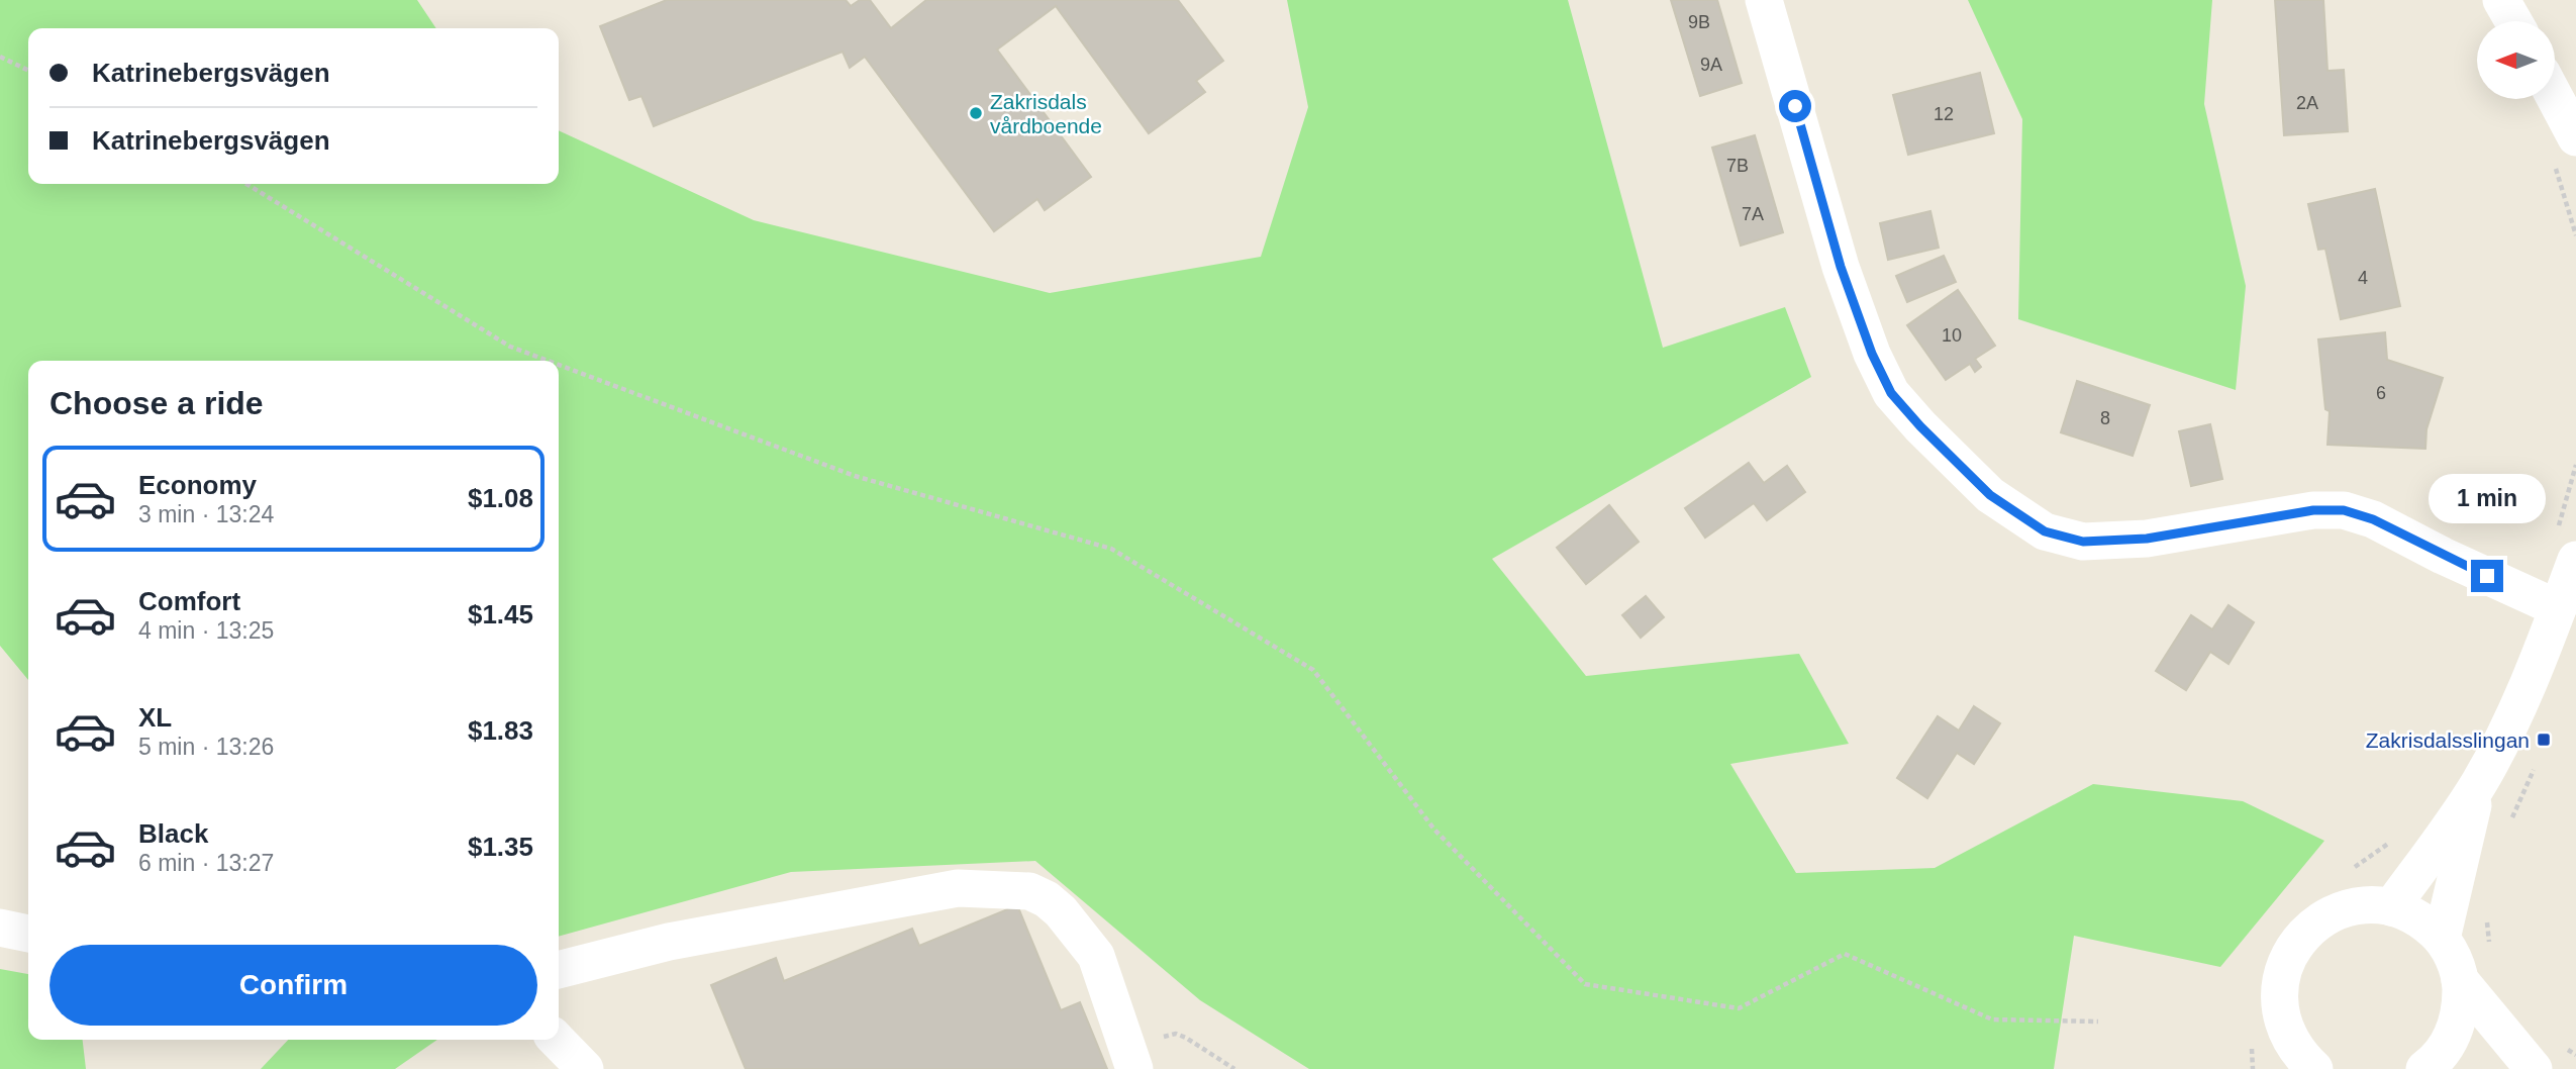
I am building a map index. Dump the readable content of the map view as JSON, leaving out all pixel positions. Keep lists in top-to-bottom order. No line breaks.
{"places":{"other":["Zakrisdals vårdboende"],"transit":["Zakrisdalsslingan"]},"house_numbers":["9B","9A","2A","12","7B","7A","4","10","6","8"],"north":"left","page":{"banner":["Katrinebergsvägen","Katrinebergsvägen"],"heading":"Choose a ride","list":[{"name":"Economy","note":"3 min · 13:24","value":"$1.08"},{"name":"Comfort","note":"4 min · 13:25","value":"$1.45"},{"name":"XL","note":"5 min · 13:26","value":"$1.83"},{"name":"Black","note":"6 min · 13:27","value":"$1.35"}],"bubble":"1 min","buttons":"Confirm"}}
